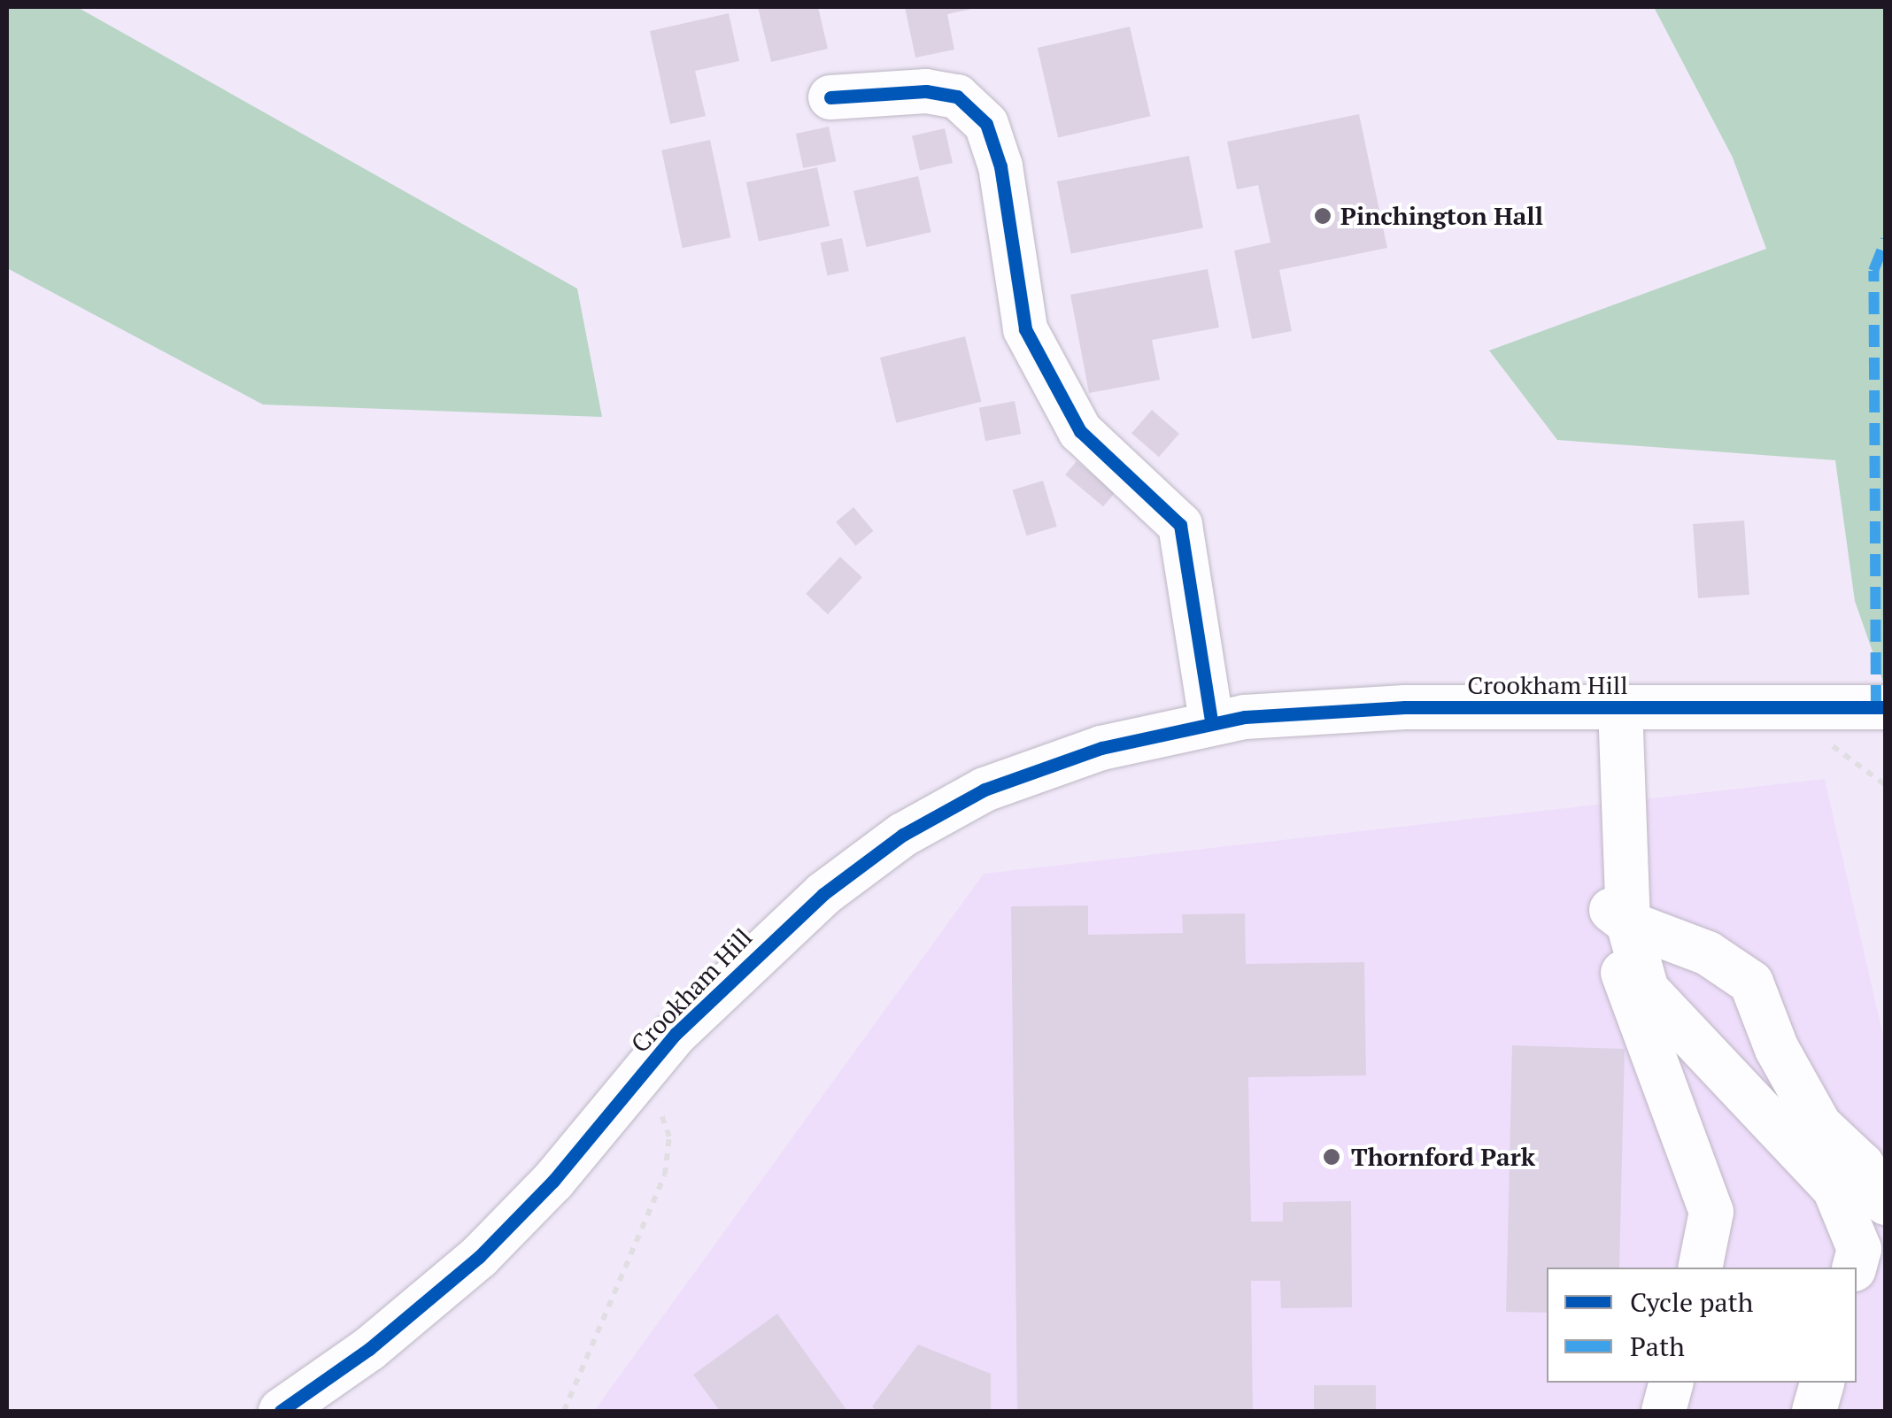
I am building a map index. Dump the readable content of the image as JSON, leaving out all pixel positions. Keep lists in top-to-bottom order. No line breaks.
{"streets":{"street":["Crookham Hill"]},"places":["Pinchington Hall","Thornford Park"],"legend":["Cycle path","Path"]}
